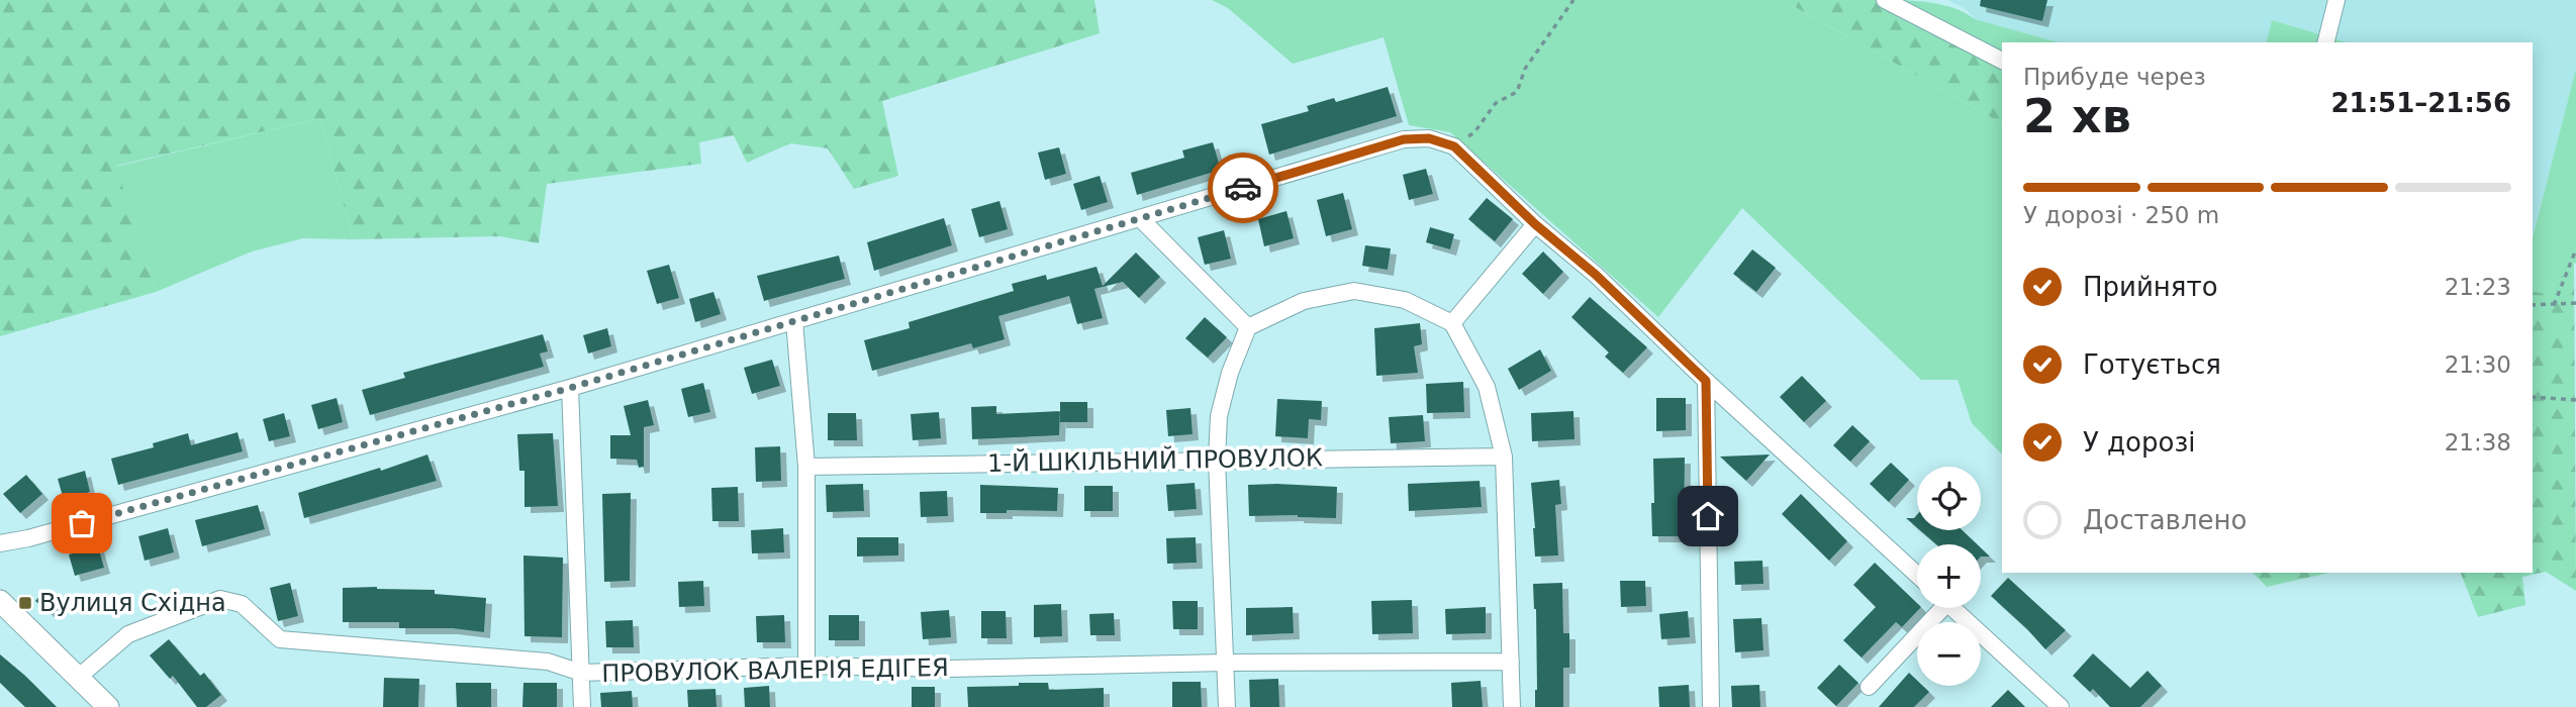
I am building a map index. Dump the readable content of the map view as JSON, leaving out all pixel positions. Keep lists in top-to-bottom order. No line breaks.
{"streets":{"street":["1-Й ШКІЛЬНИЙ ПРОВУЛОК","ПРОВУЛОК ВАЛЕРІЯ ЕДІГЕЯ"]},"places":{"transit":["Вулиця Східна"]},"page":{"heading":["2 хв","Прибуде через","21:51–21:56"],"bar":"У дорозі · 250 m","list":[["Прийнято","21:23"],["Готується","21:30"],["У дорозі","21:38"],"Доставлено"],"map_buttons":["+","−"]}}
